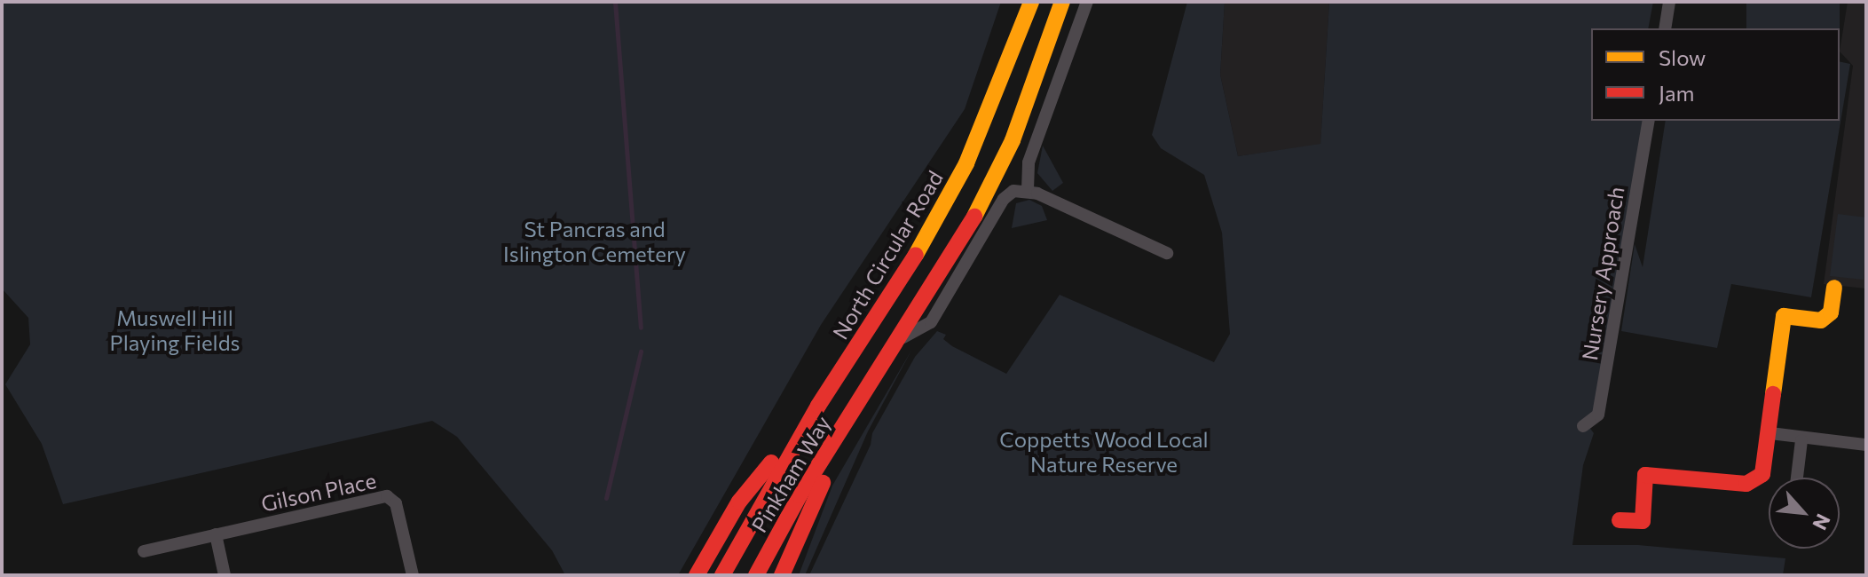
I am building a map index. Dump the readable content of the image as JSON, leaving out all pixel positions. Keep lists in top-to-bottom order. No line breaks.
{"streets":{"main road":["North Circular Road","Pinkham Way"],"street":["Nursery Approach","Gilson Place"]},"crossings":[["North Circular Road","Pinkham Way"]],"parks":["St Pancras and Islington Cemetery","Muswell Hill Playing Fields","Coppetts Wood Local Nature Reserve"],"legend":["Slow","Jam"],"north":"bottom right"}
